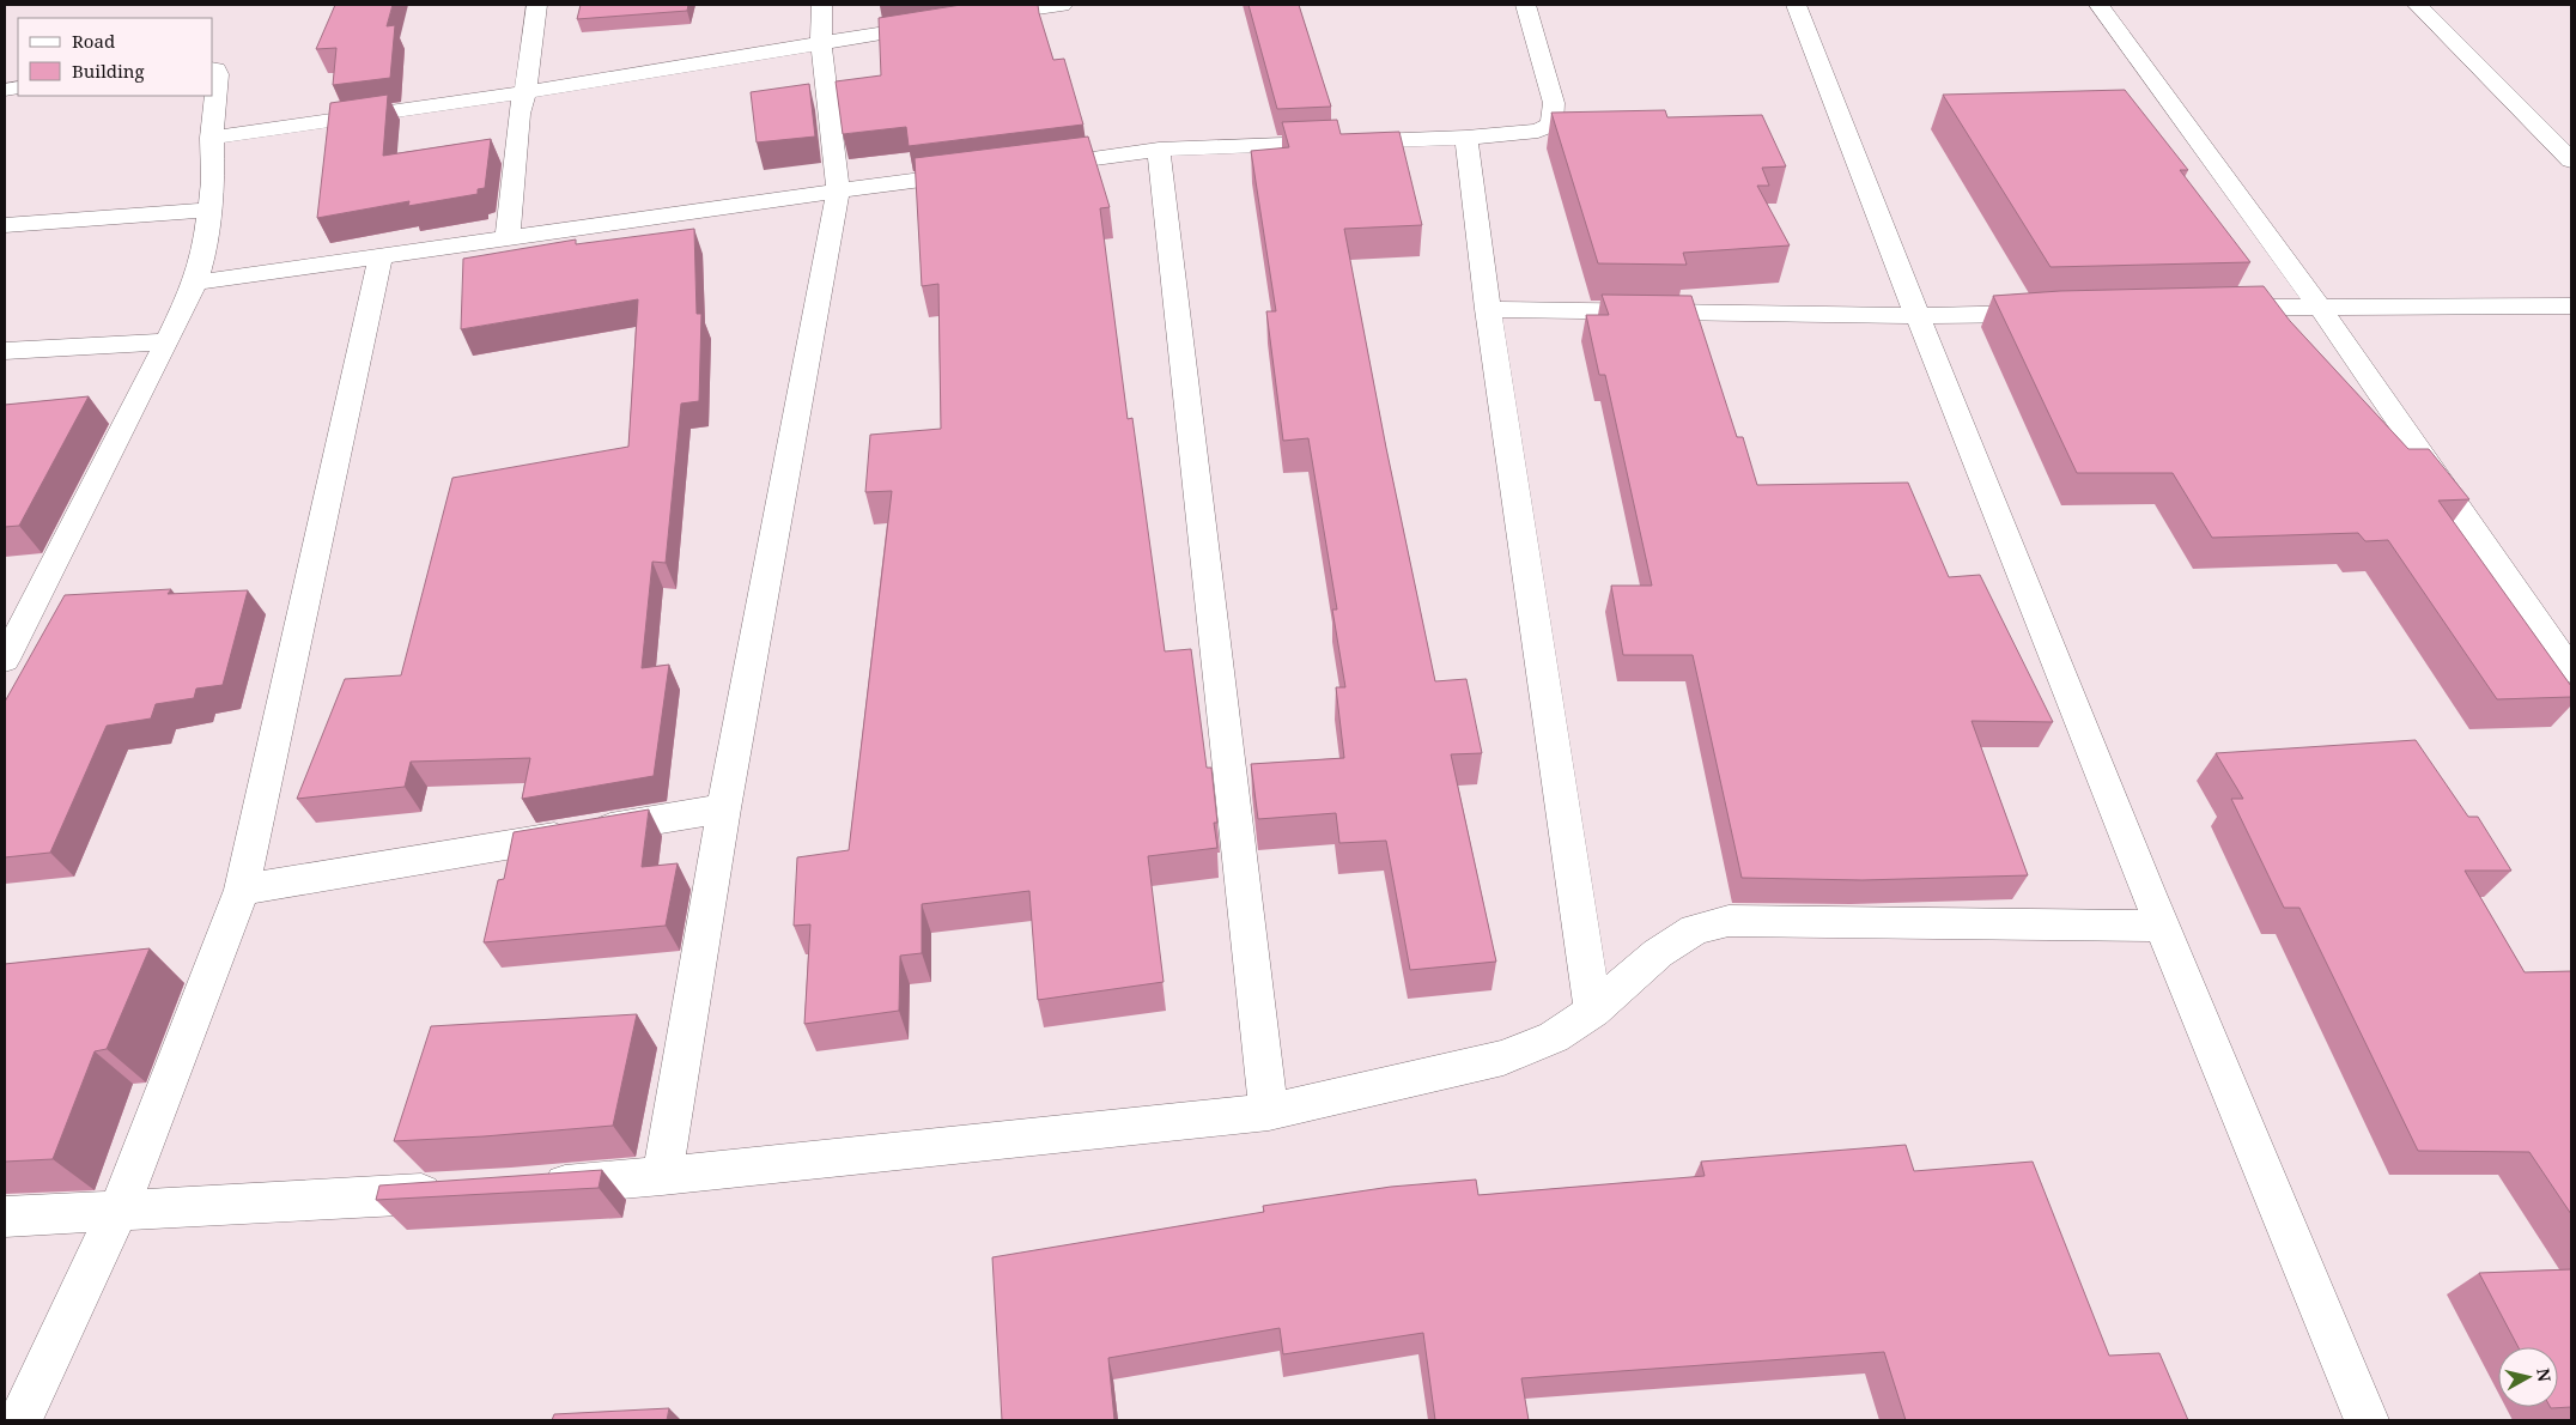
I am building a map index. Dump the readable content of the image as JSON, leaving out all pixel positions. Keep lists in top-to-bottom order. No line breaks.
{"legend":["Road","Building"],"north":"right"}
